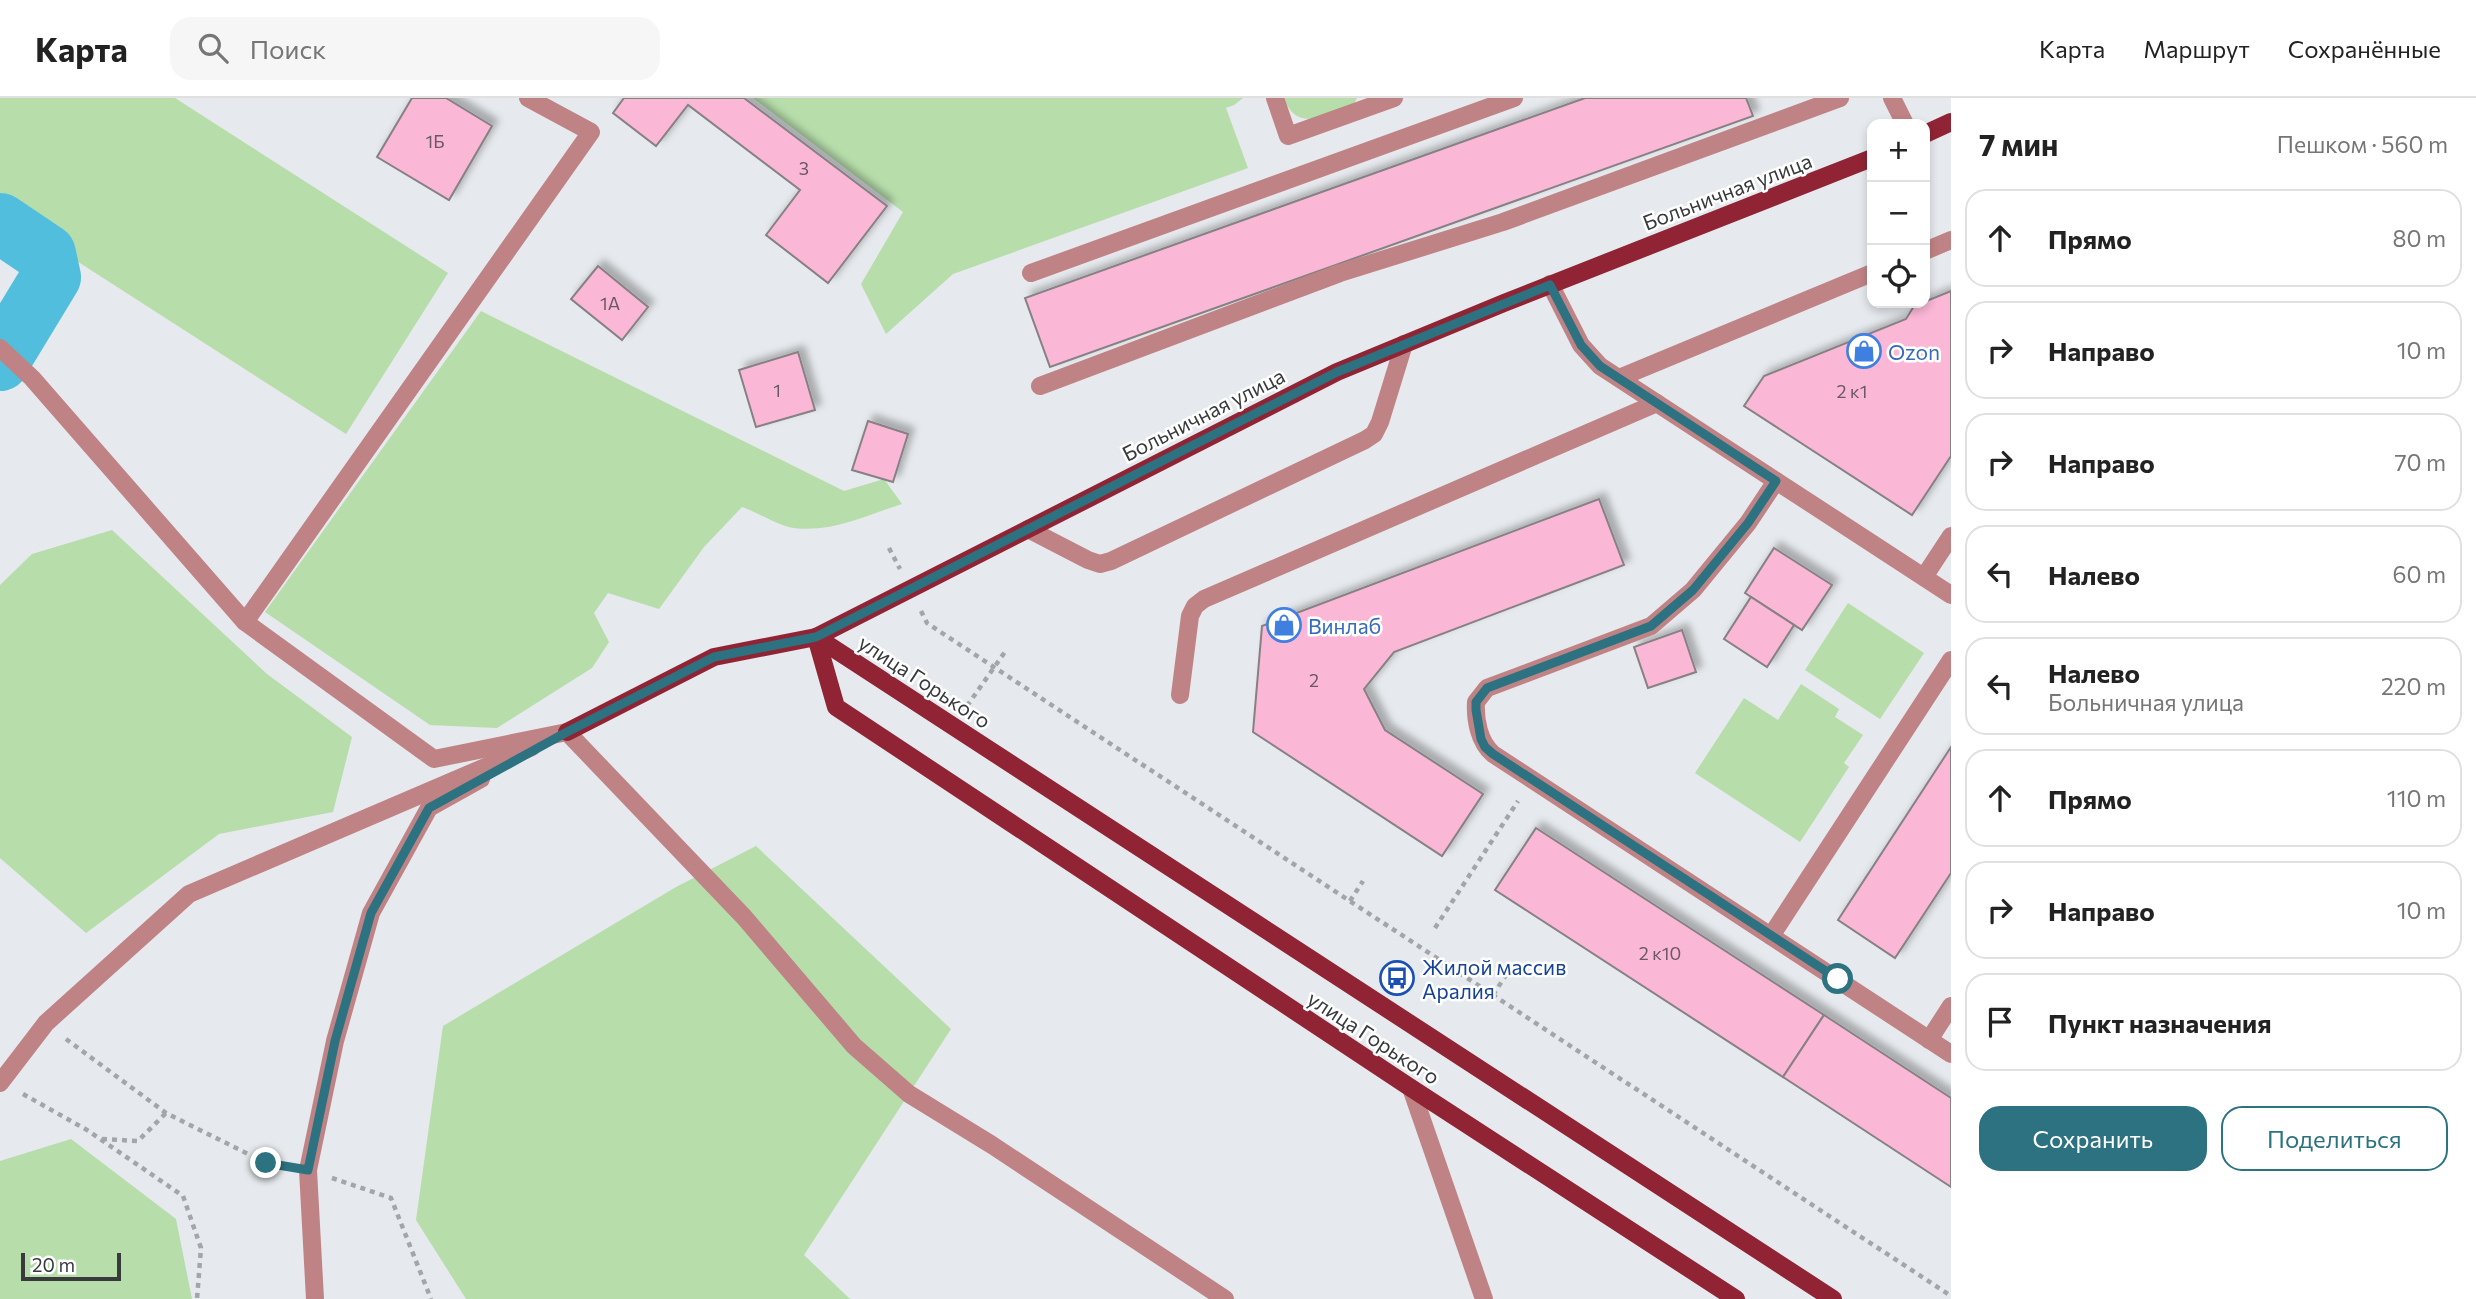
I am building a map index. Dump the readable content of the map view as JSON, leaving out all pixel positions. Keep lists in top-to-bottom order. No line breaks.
{"streets":{"main road":["Больничная улица","улица Горького"]},"crossings":[["Больничная улица","улица Горького"]],"places":{"shop":["Ozon","Винлаб"],"bus stop":["Жилой массив Аралия"]},"house_numbers":["1Б","3","1А","1","2 к1","2","2 к10"],"scale_bar":"20 m","page":{"header":"Карта","search":"Поиск","nav":["Карта","Маршрут","Сохранённые"],"heading":["7 мин","Пешком · 560 m"],"map_buttons":["+","−"],"list":[["Прямо","80 m"],["Направо","10 m"],["Направо","70 m"],["Налево","60 m"],["Налево","Больничная улица","220 m"],["Прямо","110 m"],["Направо","10 m"],"Пункт назначения"],"buttons":["Сохранить","Поделиться"],"scale":"20 m"}}
